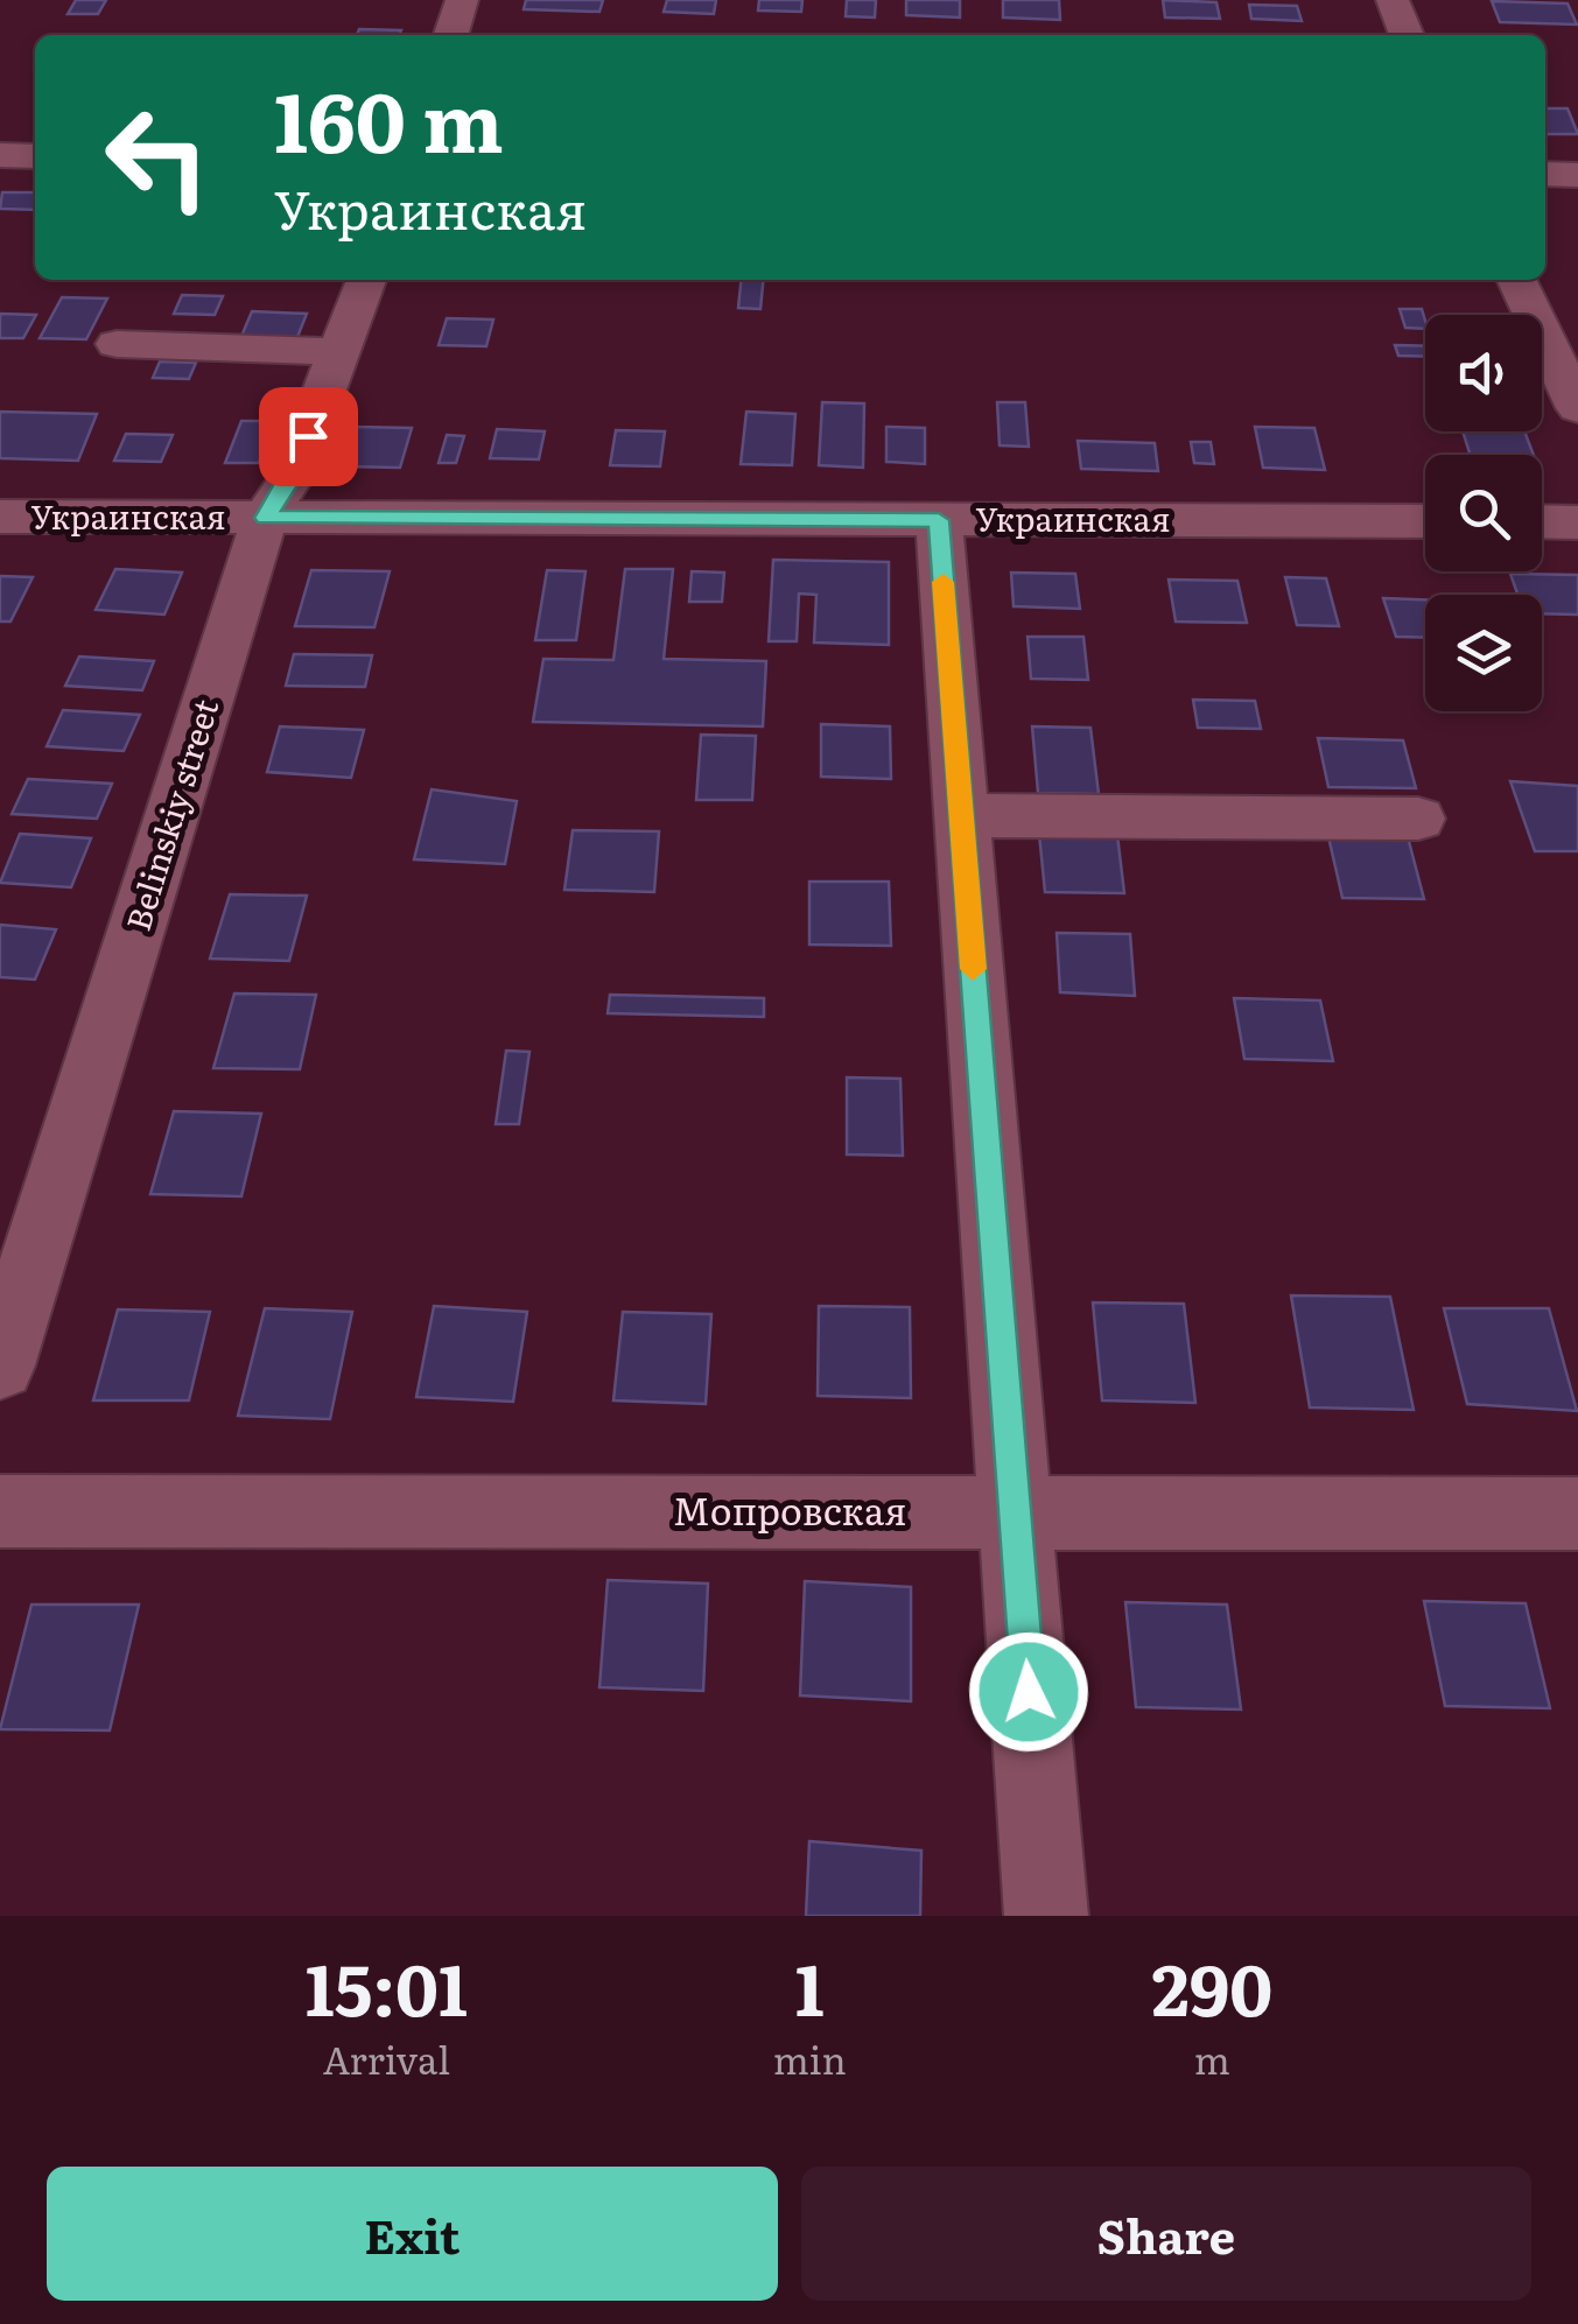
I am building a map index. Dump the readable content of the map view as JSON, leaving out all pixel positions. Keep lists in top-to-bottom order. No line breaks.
{"streets":{"street":["Украинская","Belinskiy street","Мопровская"]},"crossings":[["Украинская","Belinskiy street"]],"page":{"turn":["160 m","Украинская"],"eta":["15:01","Arrival","1","min","290","m"],"buttons":["Exit","Share"]}}
